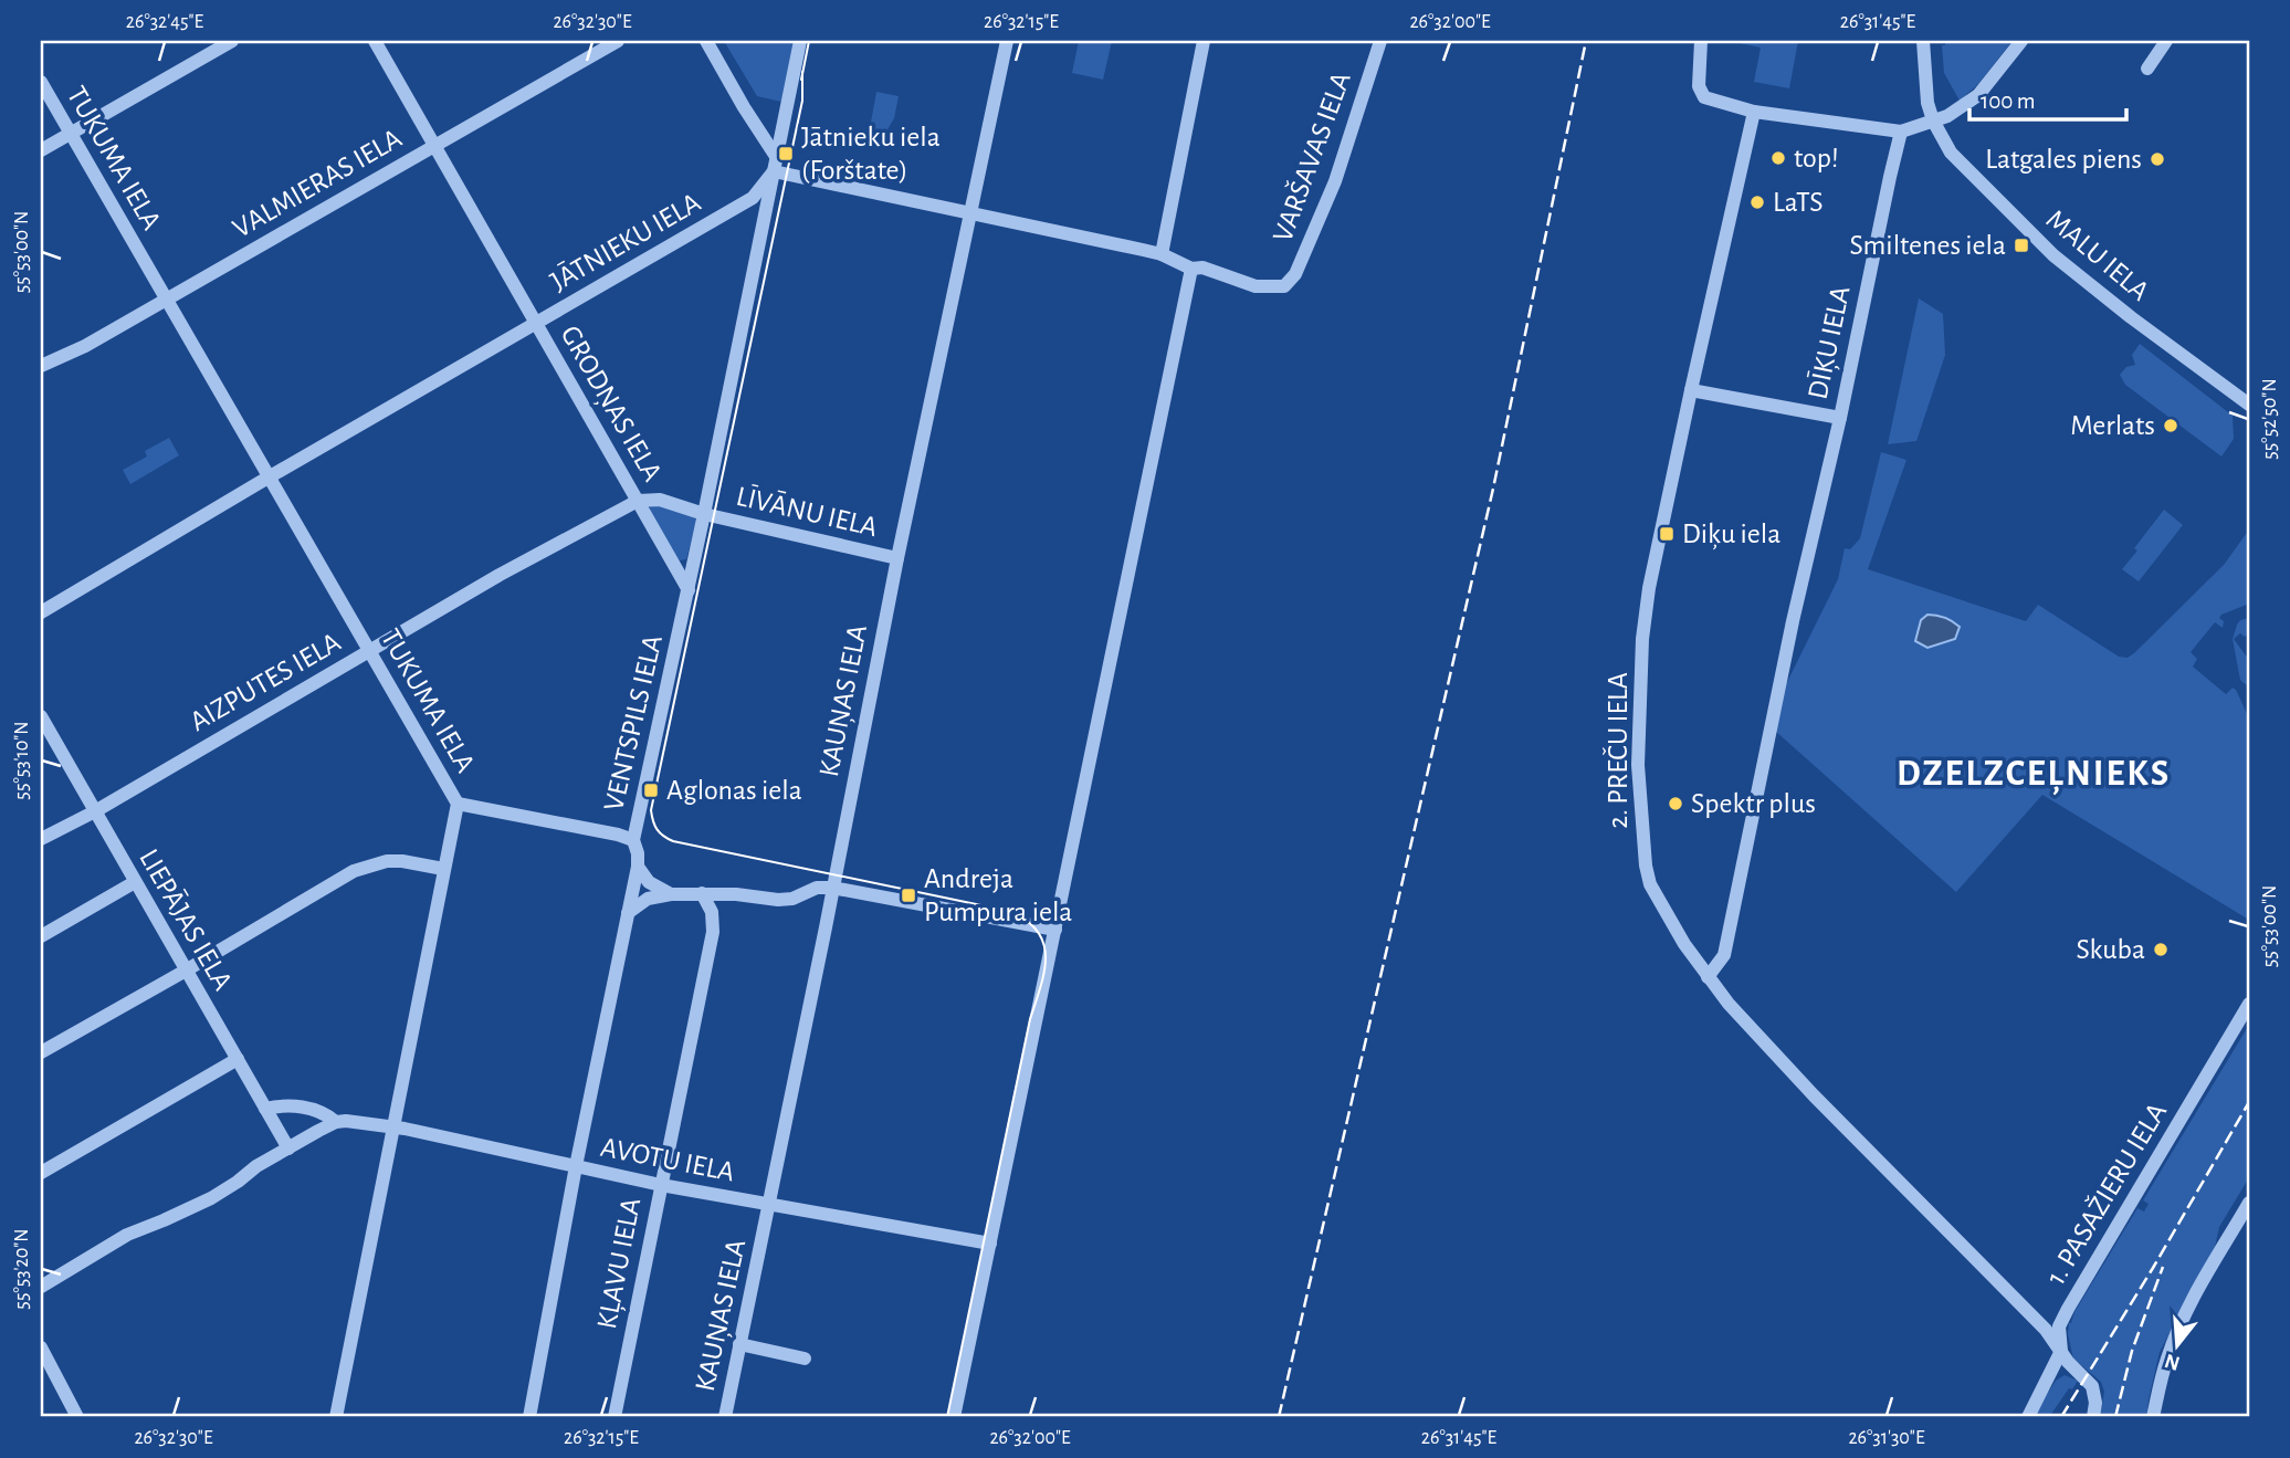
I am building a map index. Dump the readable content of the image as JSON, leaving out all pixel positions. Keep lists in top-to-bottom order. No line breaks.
{"streets":{"street":["VARŠAVAS IELA","TUKUMA IELA","VALMIERAS IELA","JĀTNIEKU IELA","MALU IELA","DĪĶU IELA","GRODŅAS IELA","LĪVĀNU IELA","AIZPUTES IELA","KAUŅAS IELA","VENTSPILS IELA","2. PREČU IELA","LIEPĀJAS IELA","AVOTU IELA","1. PASAŽIERU IELA","KĻAVU IELA"]},"crossings":[["TUKUMA IELA","VALMIERAS IELA"],["TUKUMA IELA","JĀTNIEKU IELA"],["TUKUMA IELA","AIZPUTES IELA"],["TUKUMA IELA","AVOTU IELA"],["VALMIERAS IELA","GRODŅAS IELA"],["JĀTNIEKU IELA","GRODŅAS IELA"],["JĀTNIEKU IELA","VENTSPILS IELA"],["DĪĶU IELA","2. PREČU IELA"],["GRODŅAS IELA","LĪVĀNU IELA"],["GRODŅAS IELA","AIZPUTES IELA"],["GRODŅAS IELA","VENTSPILS IELA"],["LĪVĀNU IELA","AIZPUTES IELA"],["LĪVĀNU IELA","KAUŅAS IELA"],["LĪVĀNU IELA","VENTSPILS IELA"],["AIZPUTES IELA","LIEPĀJAS IELA"],["KAUŅAS IELA","AVOTU IELA"],["VENTSPILS IELA","AVOTU IELA"],["2. PREČU IELA","1. PASAŽIERU IELA"],["LIEPĀJAS IELA","AVOTU IELA"],["AVOTU IELA","KĻAVU IELA"]],"districts":["DZELZCEĻNIEKS"],"places":{"transit":["Jātnieku iela (Forštate)","Smiltenes iela","Diķu iela","Aglonas iela","Andreja Pumpura iela"],"other":["top!","Latgales piens","LaTS","Merlats","Spektr plus","Skuba"]},"scale_bar":"100 m","north":"bottom","coordinates":["26°32'45\"E","26°32'30\"E","26°32'15\"E","26°32'00\"E","26°31'45\"E","55°53'00\"N","55°52'50\"N","55°53'10\"N","55°53'20\"N","26°31'30\"E"]}
